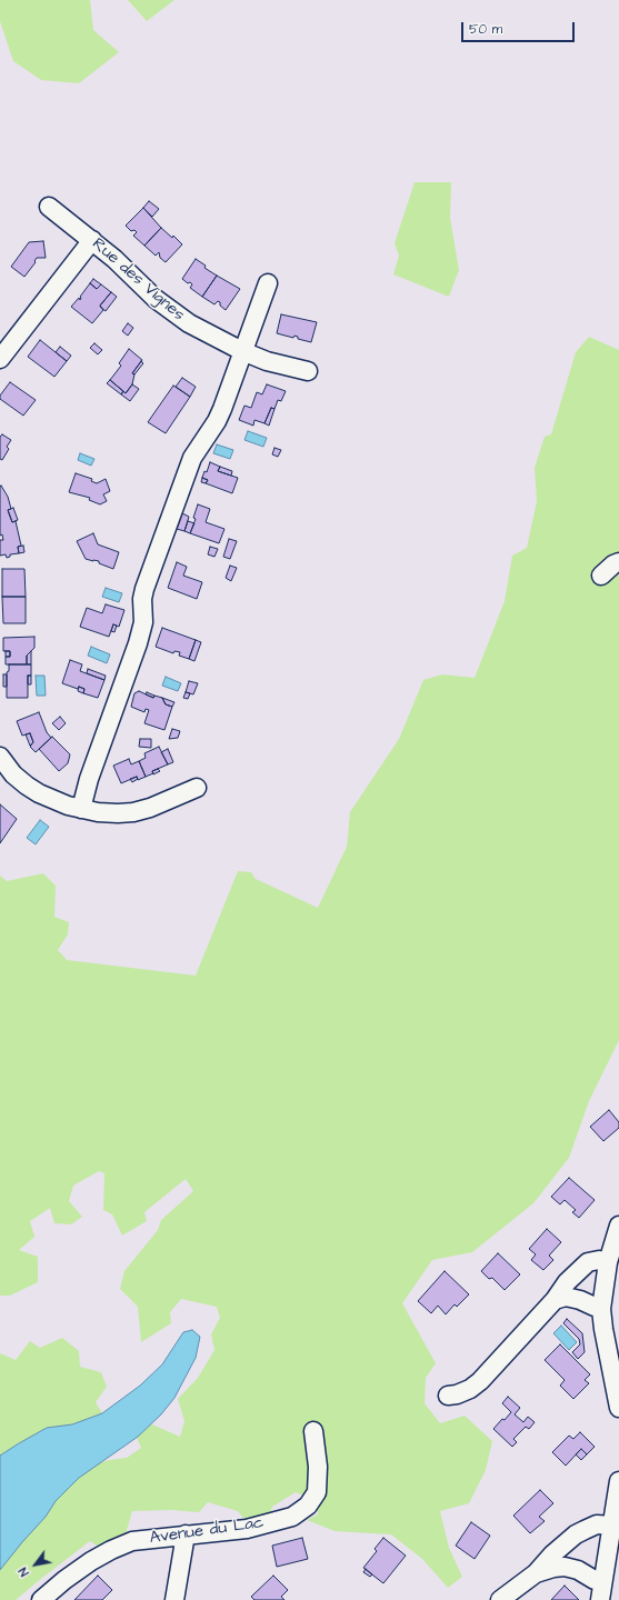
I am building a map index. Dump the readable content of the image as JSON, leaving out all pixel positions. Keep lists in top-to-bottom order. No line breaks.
{"streets":{"street":["Rue des Vignes","Avenue du Lac"]},"scale_bar":"50 m","north":"bottom left"}
